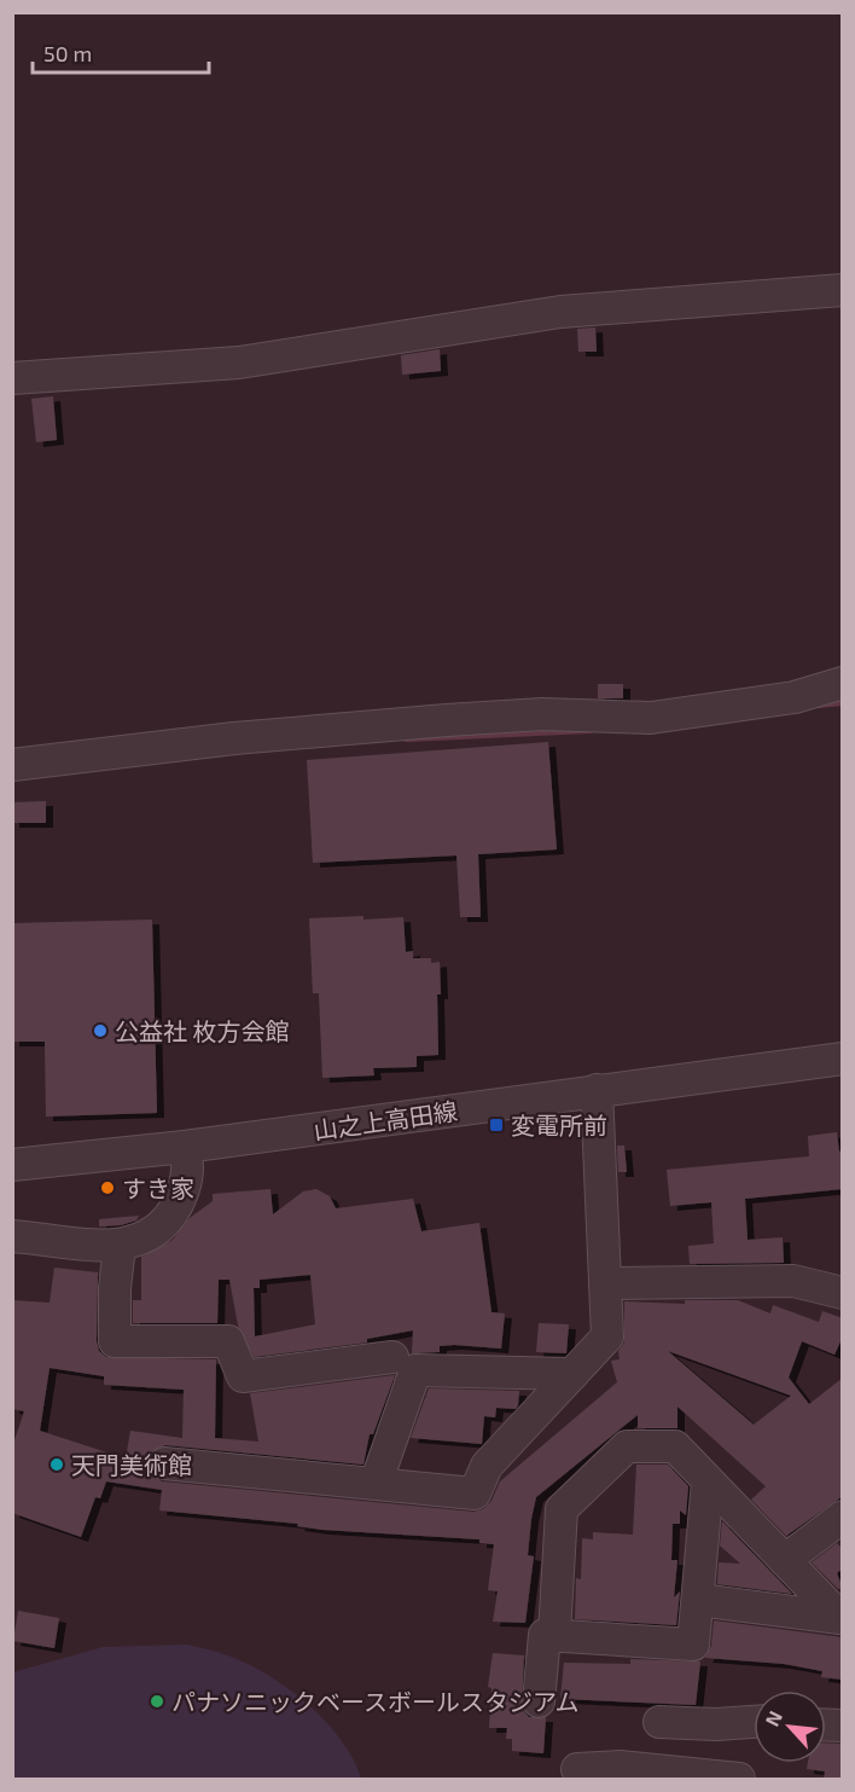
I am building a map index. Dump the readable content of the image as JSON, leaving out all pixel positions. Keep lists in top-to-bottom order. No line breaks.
{"streets":{"street":["山之上高田線"]},"places":{"other":["公益社 枚方会館","すき家","天門美術館","パナソニックベースボールスタジアム"],"transit":["変電所前"]},"scale_bar":"50 m","north":"top left"}
